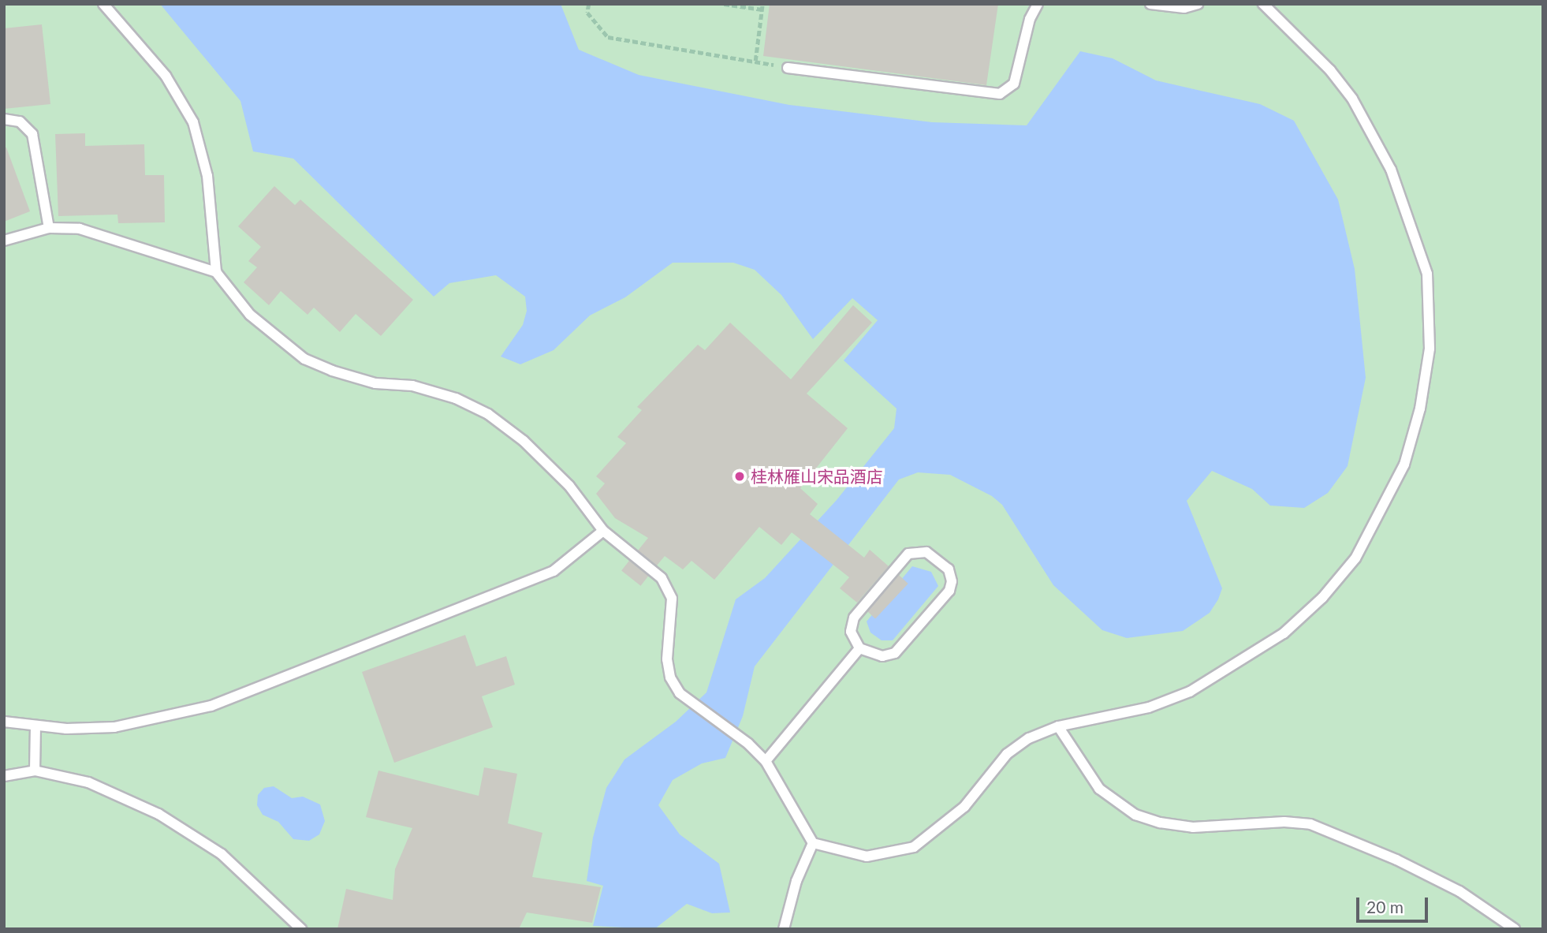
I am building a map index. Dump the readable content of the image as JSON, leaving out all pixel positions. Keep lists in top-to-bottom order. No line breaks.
{"places":["桂林雁山宋品酒店"],"scale_bar":"20 m"}
